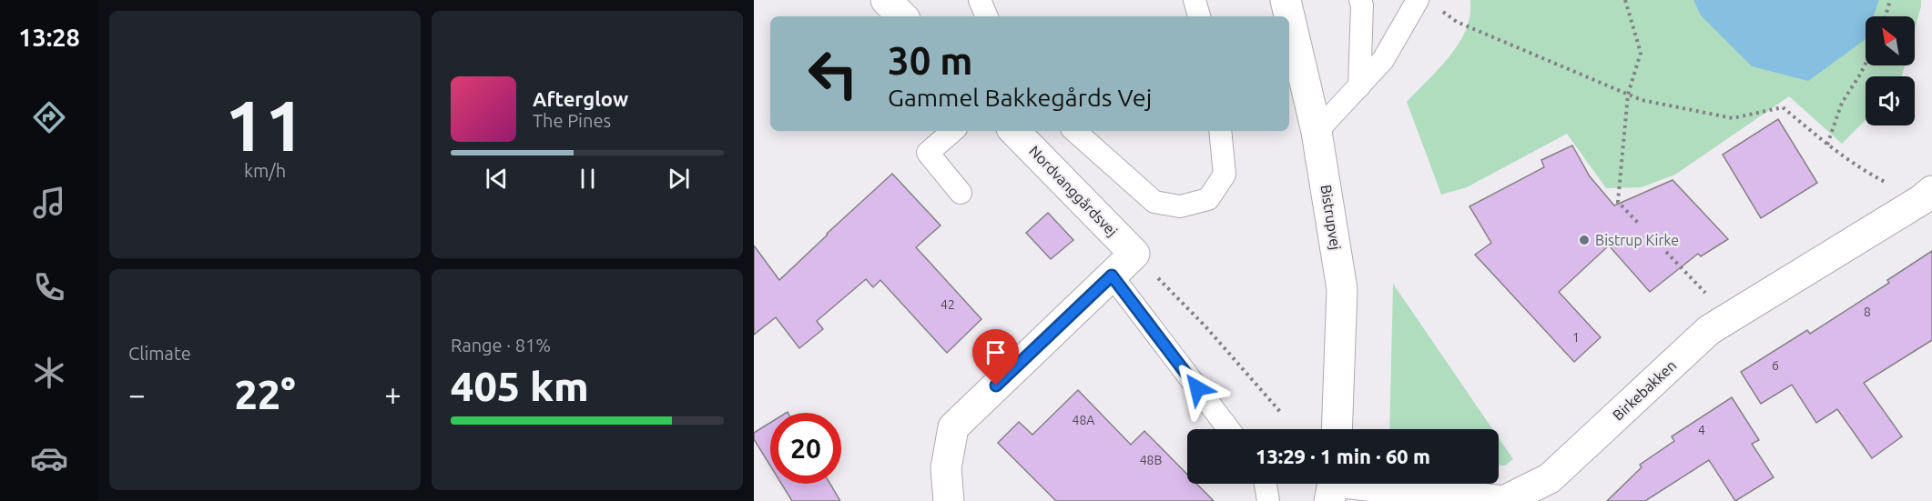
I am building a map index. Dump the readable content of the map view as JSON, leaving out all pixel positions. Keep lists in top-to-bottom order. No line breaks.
{"streets":{"street":["Nordvanggårdsvej","Bistrupvej","Birkebakken"]},"places":["Bistrup Kirke"],"house_numbers":["42","8","1","6","48A","4","48B"],"north":"top left","page":{"tabs":"13:28","tile":[["11","km/h"],"Climate",["Range · 81%","405 km"]],"turn":["30 m","Gammel Bakkegårds Vej"],"song":["Afterglow","The Pines"],"heat":["−","22°","+"],"limit":"20","trip":"13:29 · 1 min · 60 m"}}
